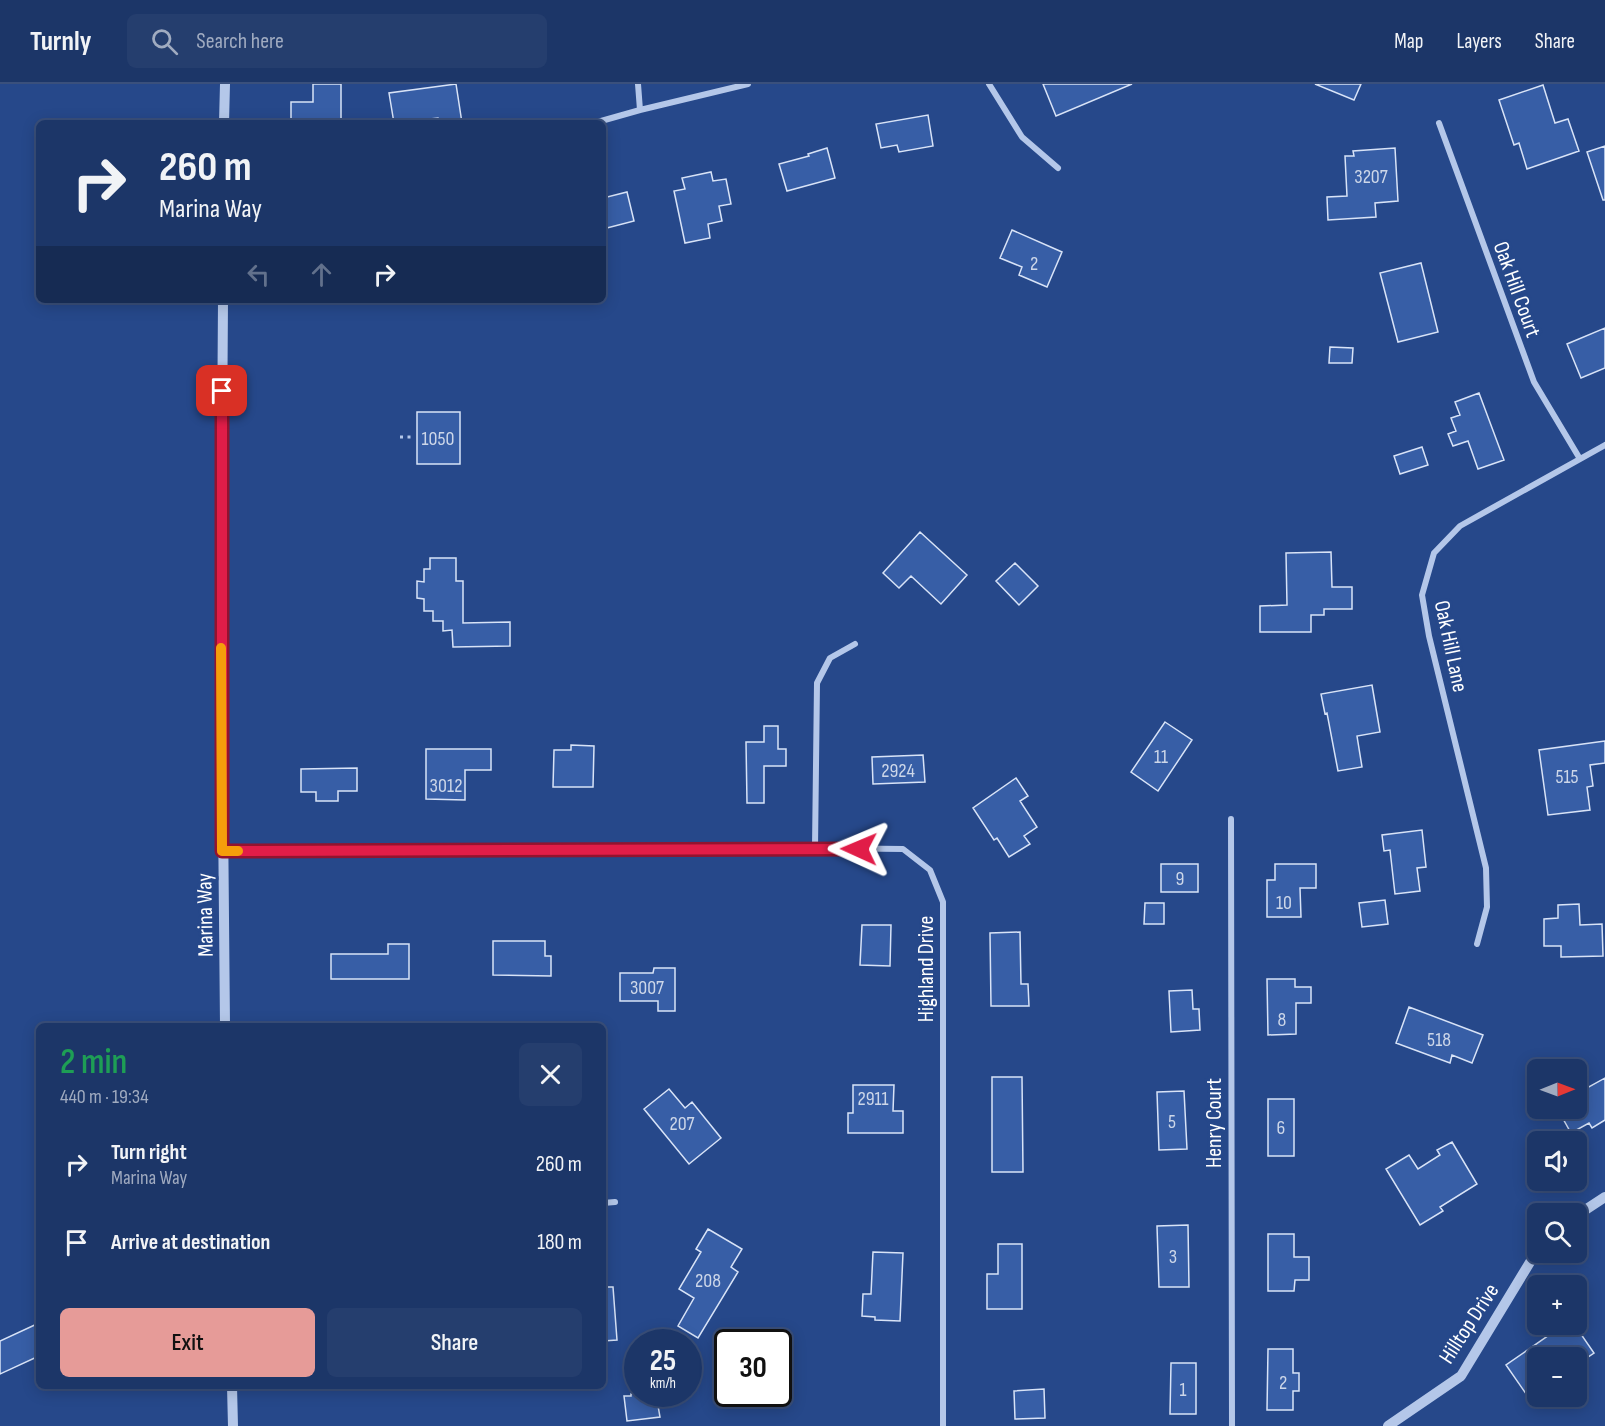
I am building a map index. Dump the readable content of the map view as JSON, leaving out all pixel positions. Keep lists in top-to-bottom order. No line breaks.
{"streets":{"street":["Oak Hill Court","Oak Hill Lane","Marina Way","Highland Drive","Henry Court","Hilltop Drive"]},"crossings":[["Oak Hill Court","Oak Hill Lane"],["Marina Way","Highland Drive"]],"house_numbers":["3207","2","1050","11","2924","515","3012","9","10","3007","8","518","2911","5","207","6","3","208","2","1"],"north":"right","page":{"header":"Turnly","search":"Search here","nav":["Map","Layers","Share"],"turn":["260 m","Marina Way"],"heading":["2 min","440 m · 19:34"],"map_buttons":["+","−"],"list":[{"name":"Turn right","note":"Marina Way","value":"260 m"},{"name":"Arrive at destination","value":"180 m"}],"buttons":["Exit","Share"],"speed":"25 km/h","limit":"30"}}
